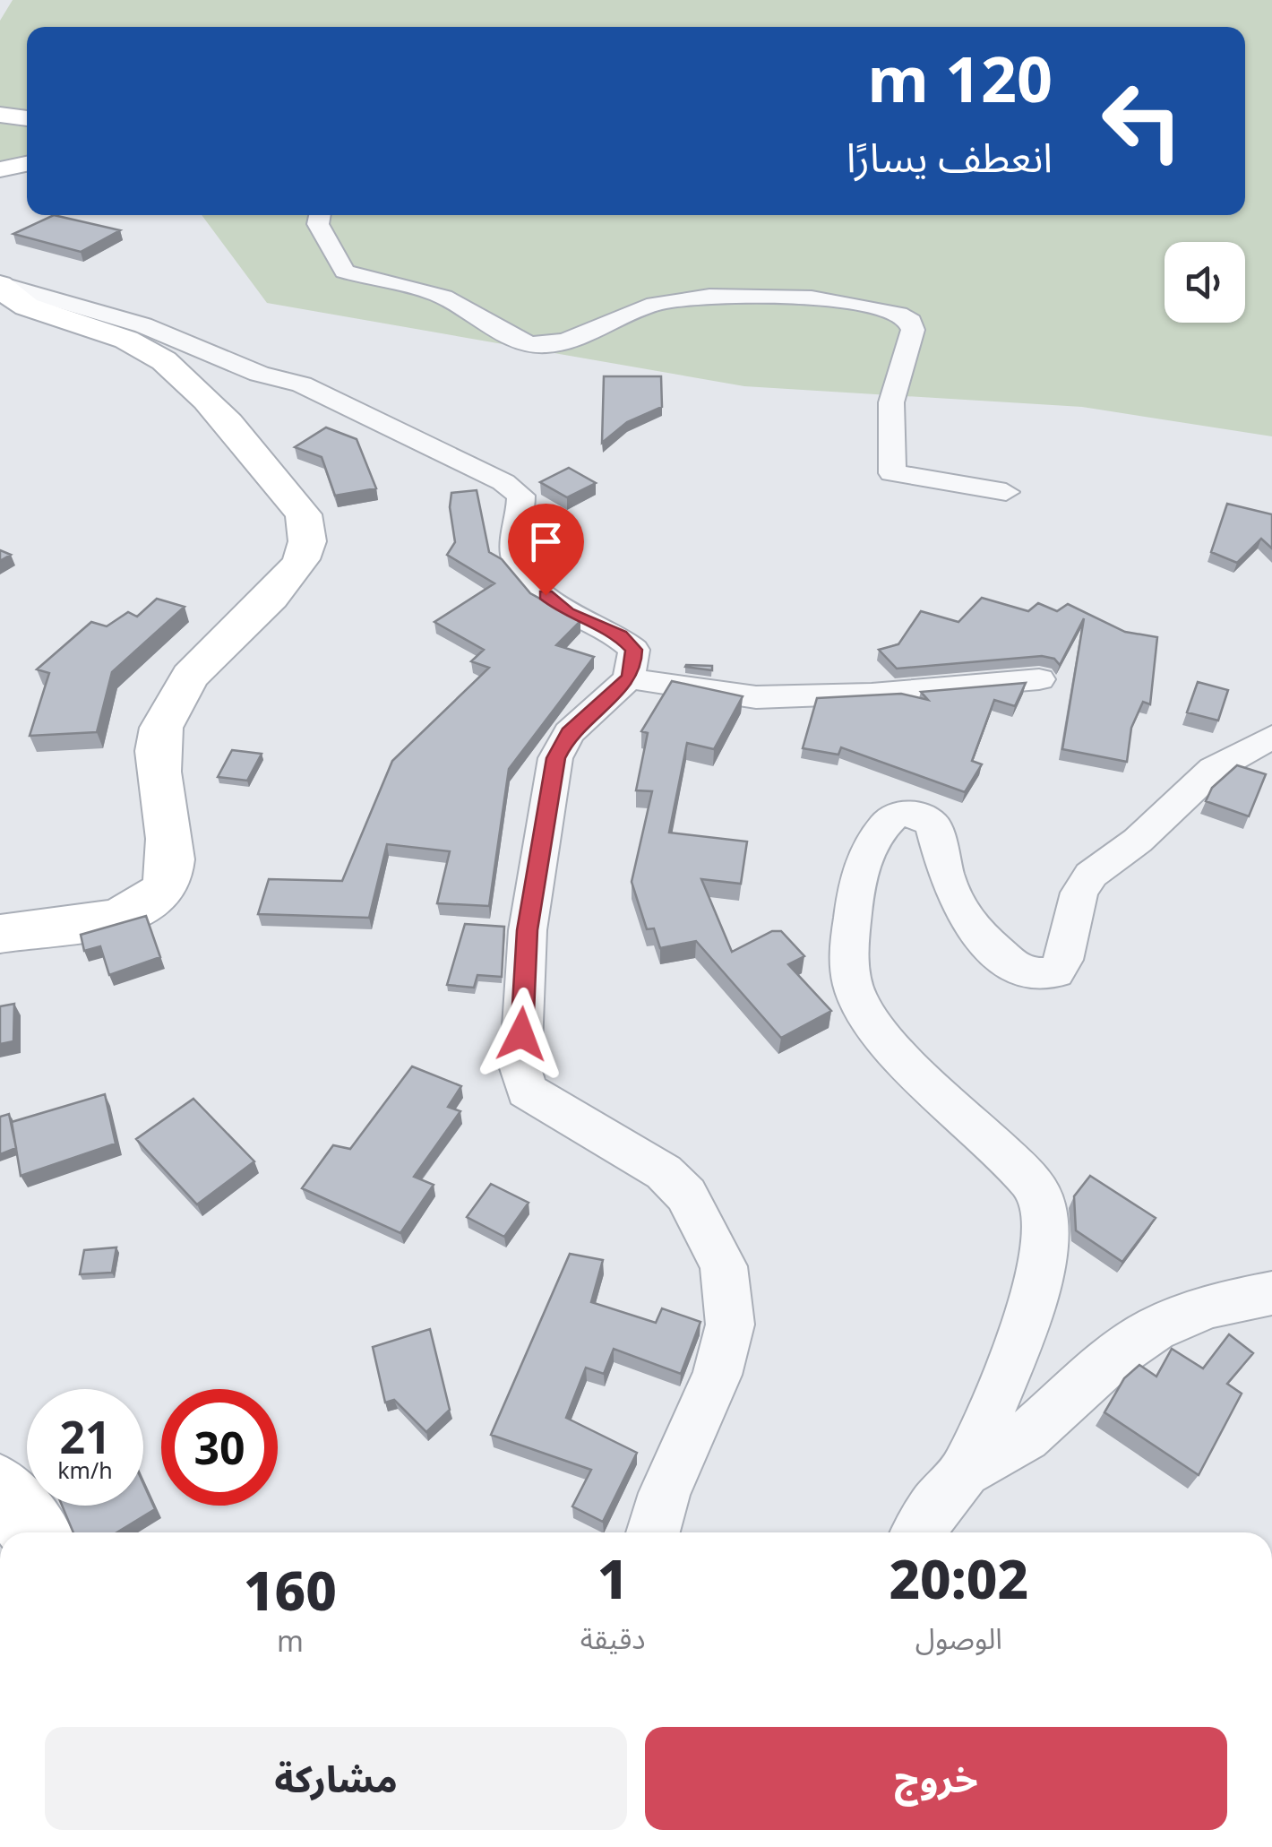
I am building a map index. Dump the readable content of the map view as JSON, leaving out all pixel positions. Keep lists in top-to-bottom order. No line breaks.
{"page":{"turn":["120 m","انعطف يسارًا"],"speed":"21 km/h","limit":"30","eta":["20:02","الوصول","1","دقيقة","160","m"],"buttons":["خروج","مشاركة"]}}
